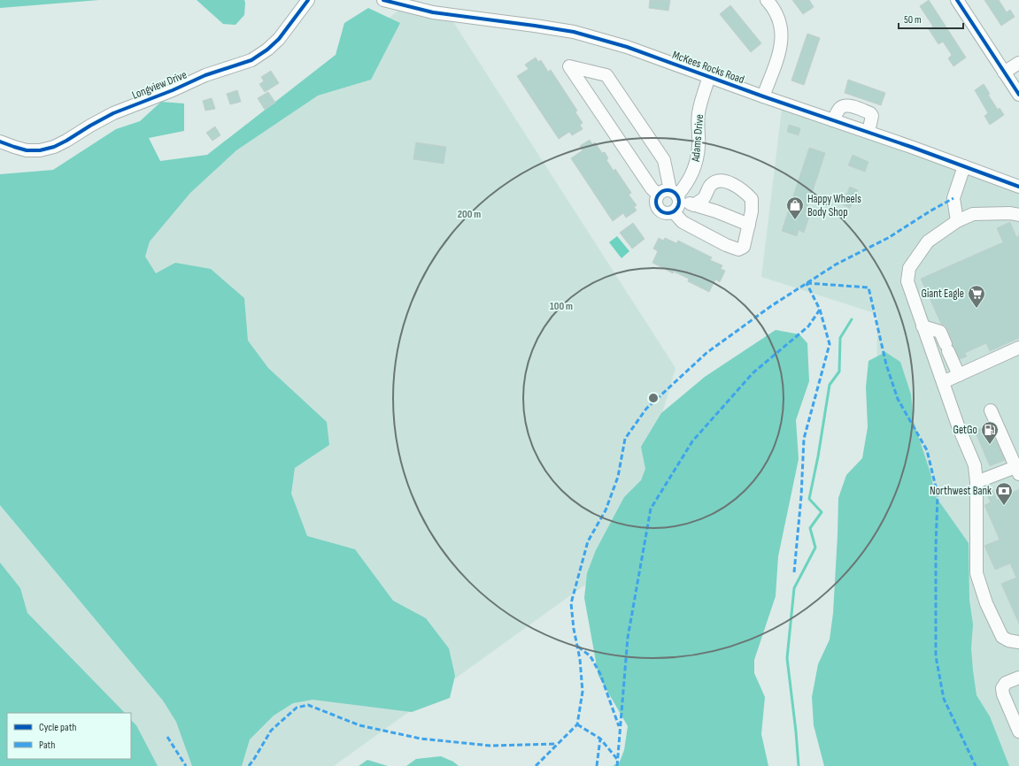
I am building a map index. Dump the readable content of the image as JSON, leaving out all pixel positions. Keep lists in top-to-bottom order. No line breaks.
{"streets":{"street":["McKees Rocks Road","Longview Drive","Adams Drive"]},"crossings":[["McKees Rocks Road","Adams Drive"]],"places":{"shop":["Happy Wheels Body Shop"],"supermarket":["Giant Eagle"],"fuel station":["GetGo"],"bank":["Northwest Bank"]},"legend":["Cycle path","Path"],"scale_bar":"50 m","rings":["200 m","100 m"]}
